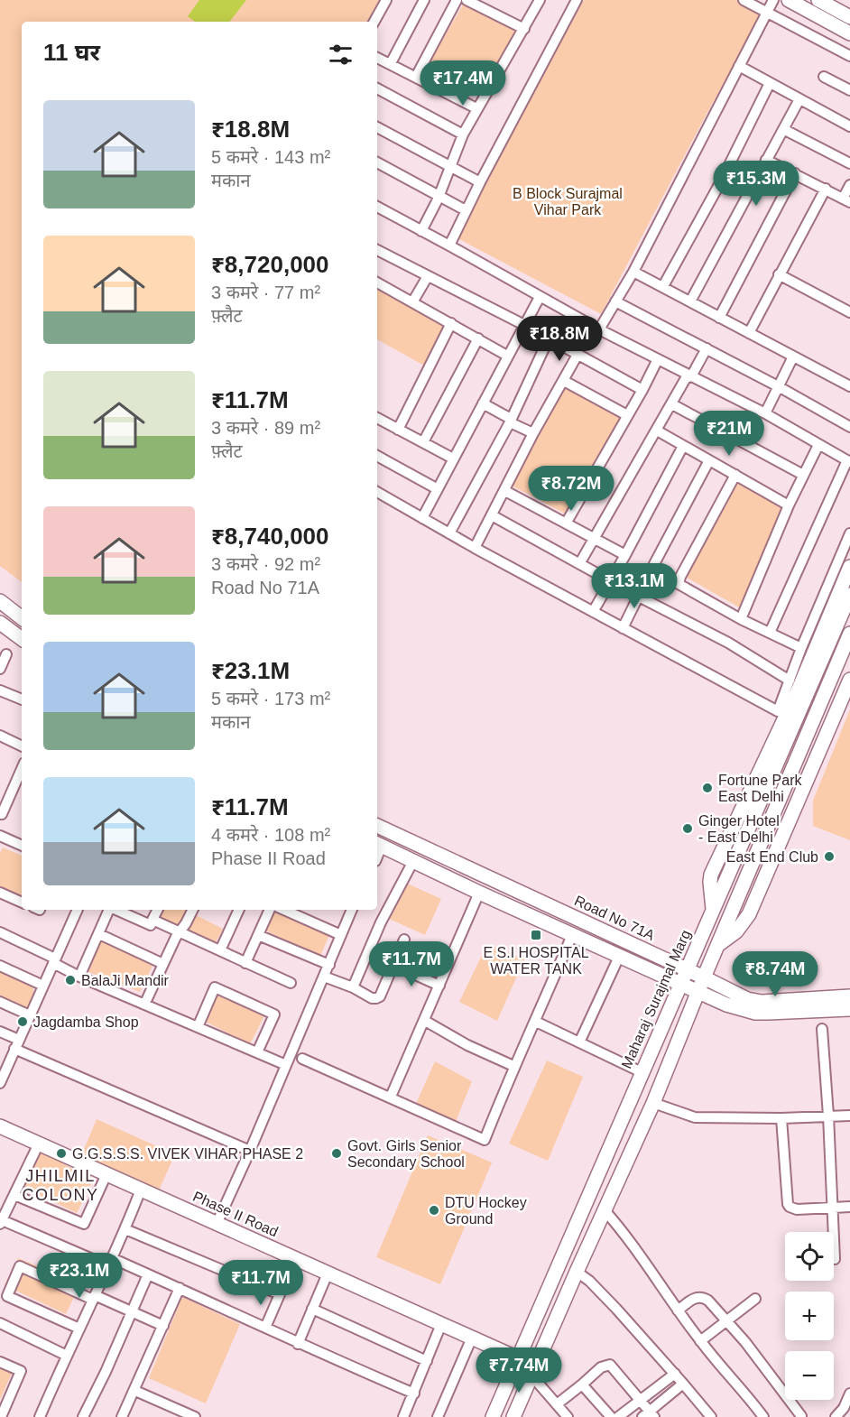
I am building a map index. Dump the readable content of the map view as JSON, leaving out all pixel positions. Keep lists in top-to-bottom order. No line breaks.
{"streets":{"street":["Road No 71A","Maharaj Surajmal Marg","Phase II Road"]},"crossings":[["Road No 71A","Maharaj Surajmal Marg"],["Maharaj Surajmal Marg","Phase II Road"]],"districts":["JHILMIL COLONY"],"parks":["B Block Surajmal Vihar Park"],"places":{"other":["Fortune Park East Delhi","Ginger Hotel - East Delhi","East End Club","BalaJi Mandir","Jagdamba Shop","G.G.S.S.S. VIVEK VIHAR PHASE 2","Govt. Girls Senior Secondary School","DTU Hockey Ground"],"transit":["E S.I HOSPITAL WATER TANK"]},"page":{"heading":"11 घर","price":["₹17.4M","₹15.3M","₹18.8M","₹21M","₹8.72M","₹13.1M","₹11.7M","₹8.74M","₹23.1M","₹11.7M","₹7.74M"],"list":[{"name":"₹18.8M","note":"5 कमरे · 143 m² · मकान"},{"name":"₹8,720,000","note":"3 कमरे · 77 m² · फ़्लैट"},{"name":"₹11.7M","note":"3 कमरे · 89 m² · फ़्लैट"},{"name":"₹8,740,000","note":"3 कमरे · 92 m² · Road No 71A"},{"name":"₹23.1M","note":"5 कमरे · 173 m² · मकान"},{"name":"₹11.7M","note":"4 कमरे · 108 m² · Phase II Road"}],"map_buttons":["+","−"]}}
